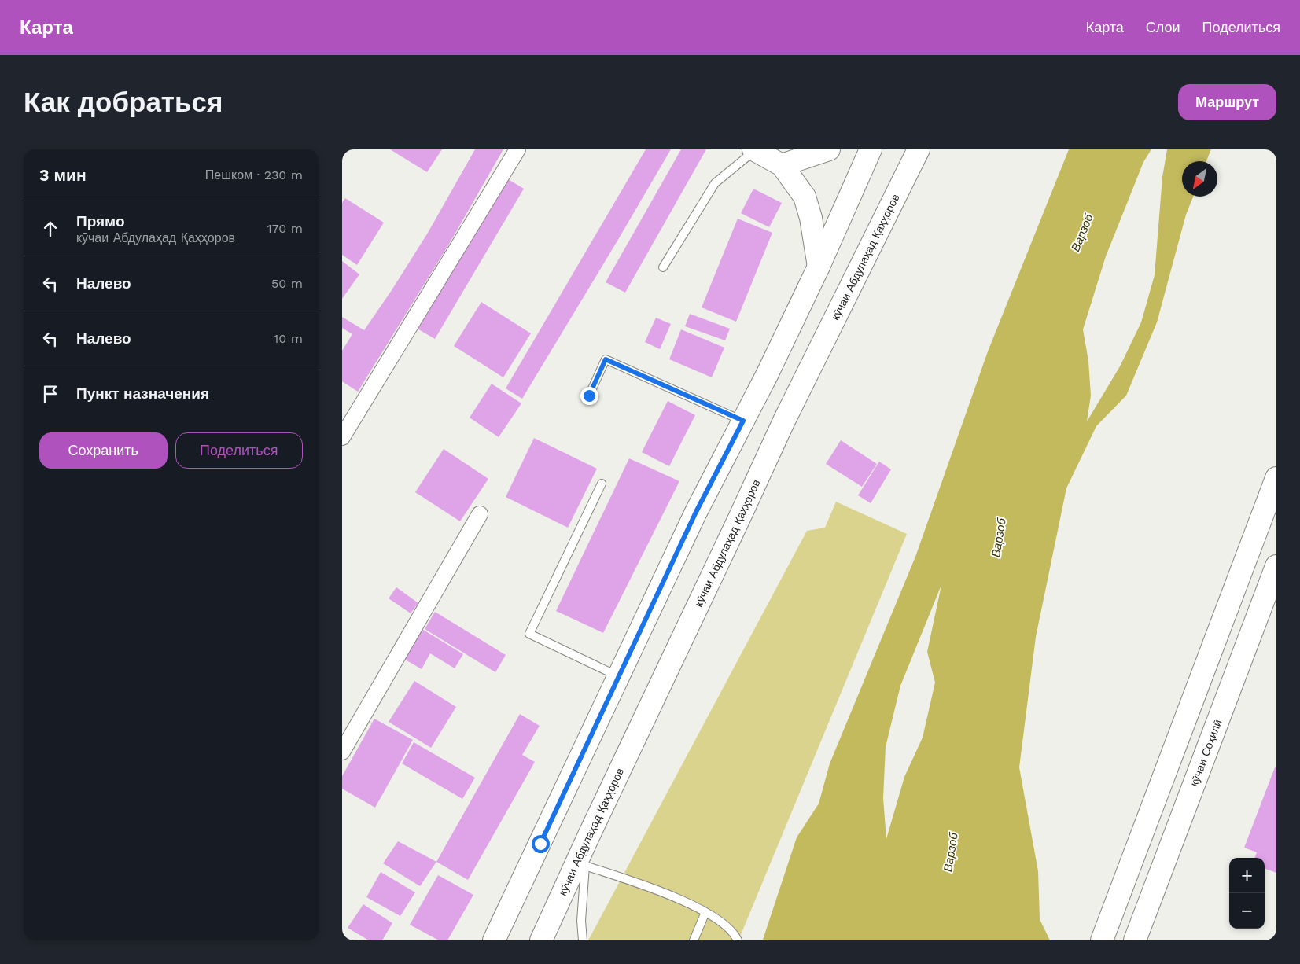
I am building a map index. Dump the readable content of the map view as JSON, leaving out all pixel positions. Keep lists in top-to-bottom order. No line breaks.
{"streets":{"main road":["кӯчаи Абдулаҳад Қаҳҳоров","кӯчаи Соҳилӣ"]},"water":["Варзоб"],"north":"bottom left","page":{"header":"Карта","nav":["Карта","Слои","Поделиться"],"buttons":["Маршрут",["Сохранить","Поделиться"]],"title":"Как добраться","heading":["3 мин","Пешком · 230 m"],"list":[["Прямо","кӯчаи Абдулаҳад Қаҳҳоров","170 m"],["Налево","50 m"],["Налево","10 m"],"Пункт назначения"],"map_buttons":["+","−"]}}
